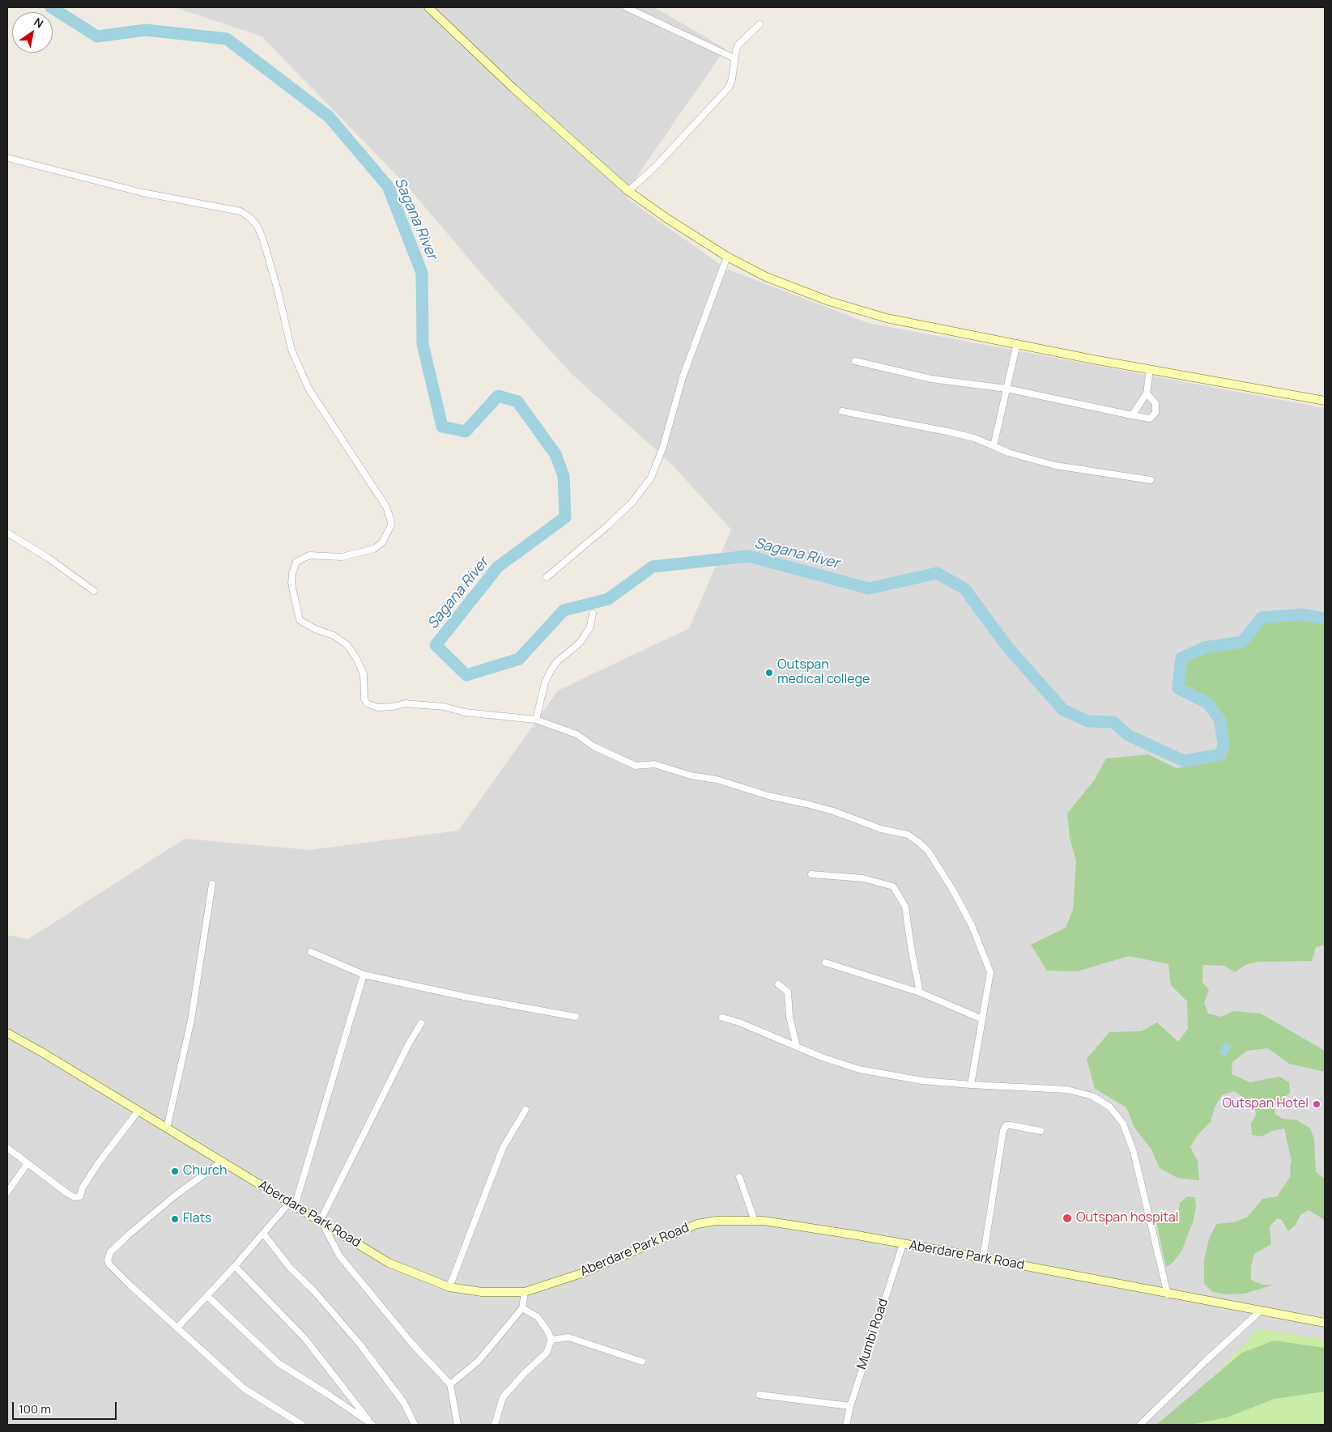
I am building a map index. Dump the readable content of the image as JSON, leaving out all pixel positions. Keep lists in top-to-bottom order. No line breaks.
{"streets":{"street":["Aberdare Park Road","Mumbi Road"]},"crossings":[["Aberdare Park Road","Mumbi Road"]],"water":["Sagana River"],"places":["Outspan medical college","Outspan Hotel","Church","Outspan hospital","Flats"],"scale_bar":"100 m","north":"top right"}
